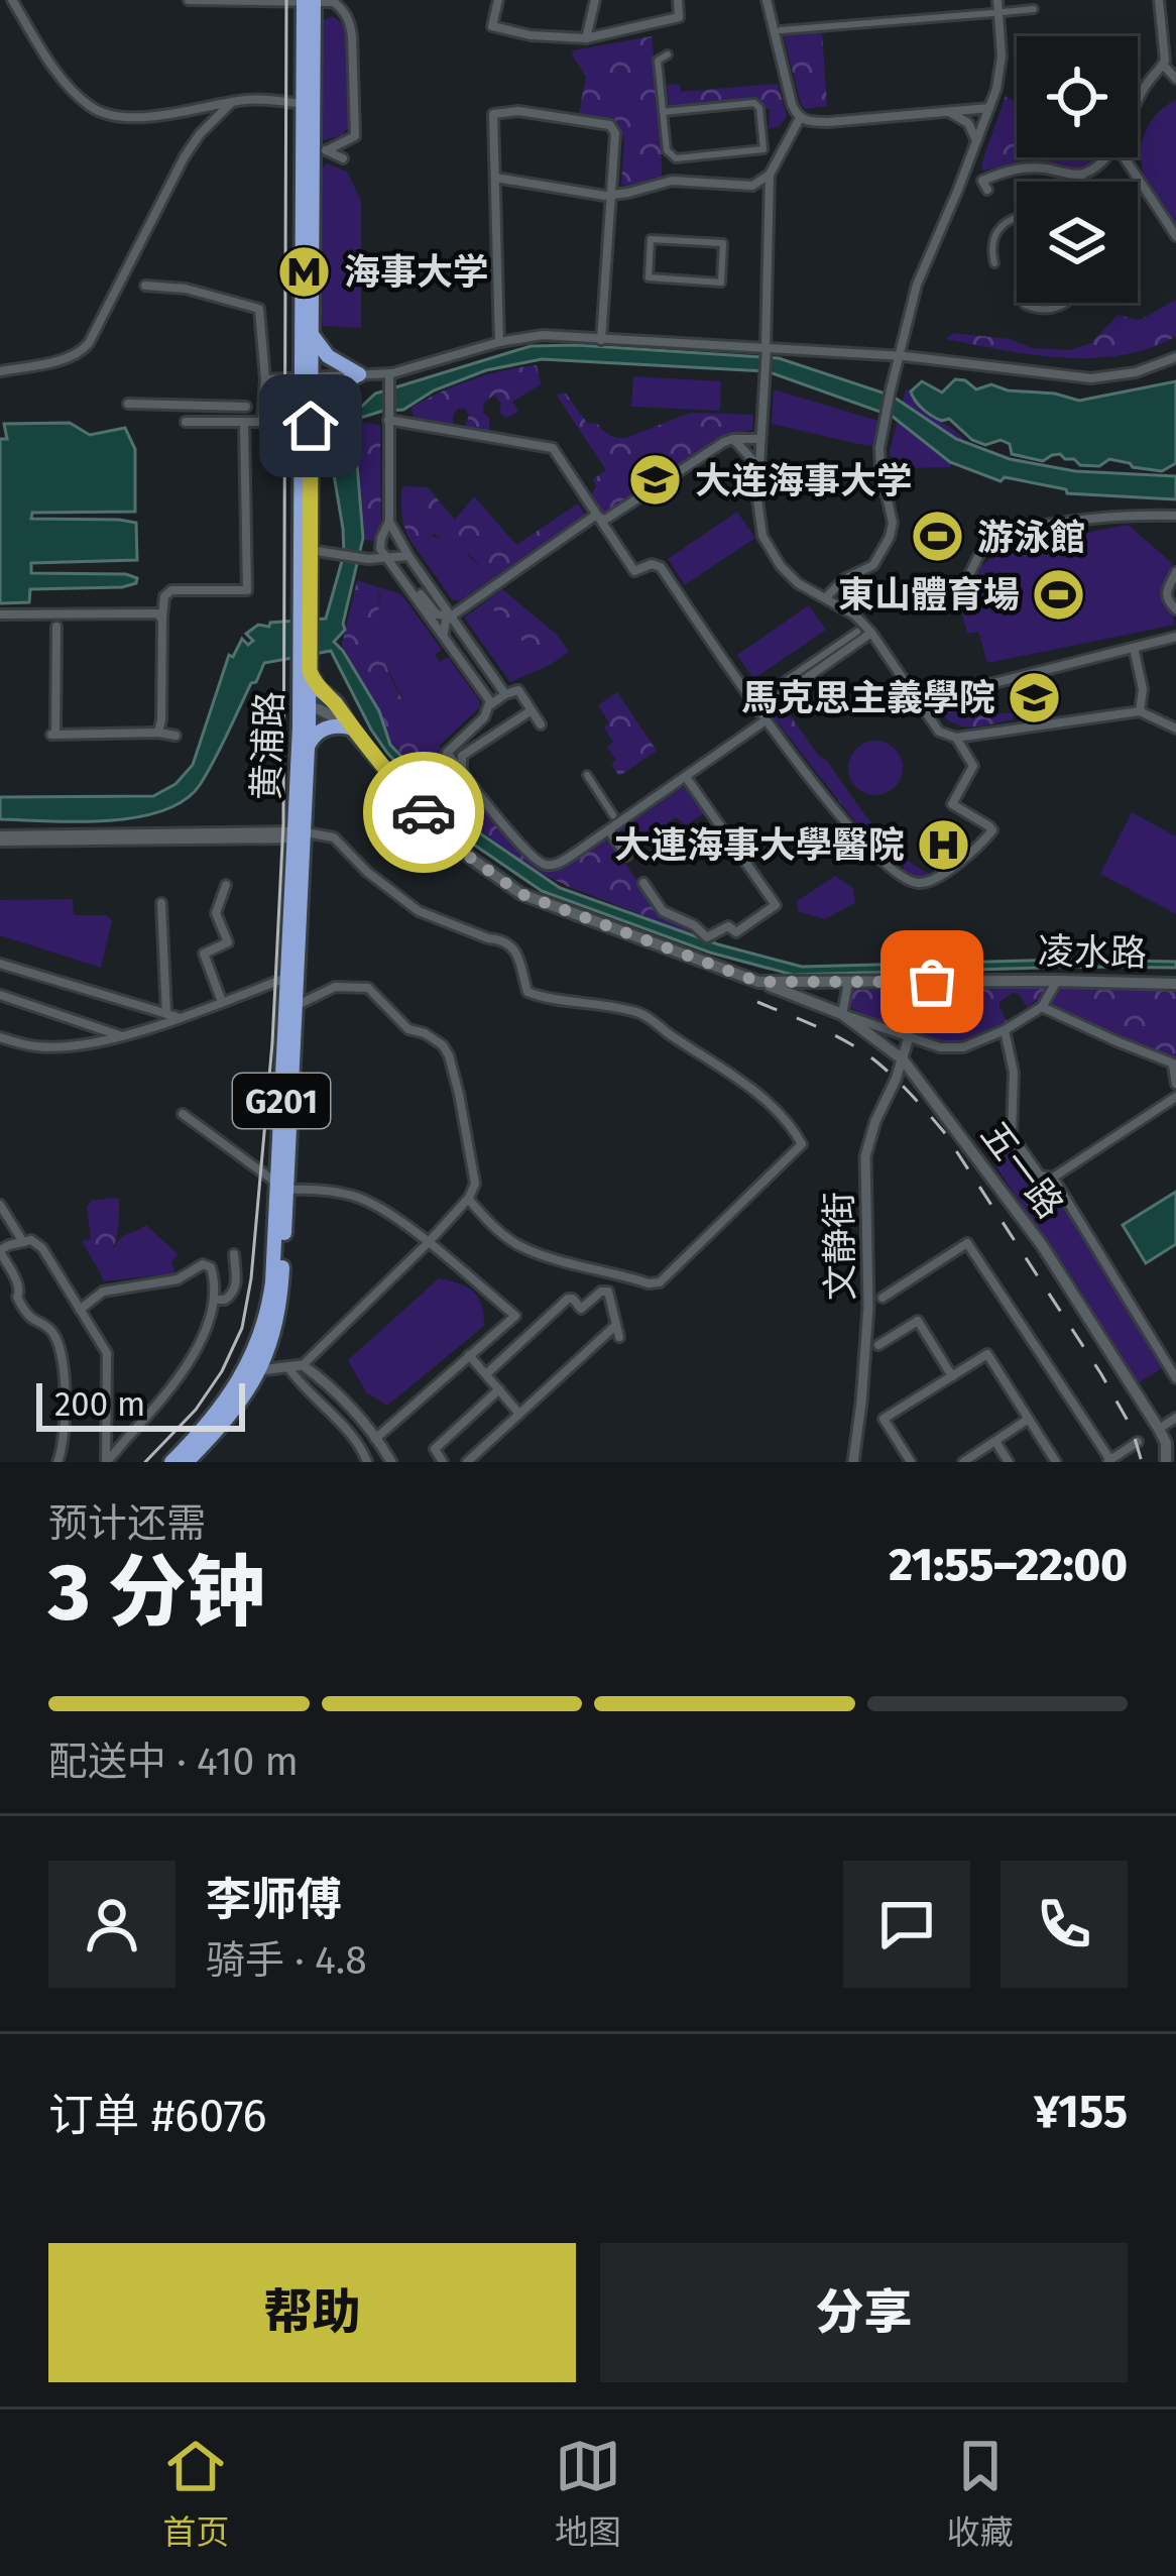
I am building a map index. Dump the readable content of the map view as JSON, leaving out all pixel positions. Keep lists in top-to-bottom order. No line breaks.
{"streets":{"highway":["黄浦路","G201"],"main road":["凌水路","五一路"],"street":["文静街"]},"crossings":[["黄浦路","凌水路"],["凌水路","五一路"],["五一路","文静街"]],"places":{"metro station":["海事大学"],"school or university":["大连海事大学","馬克思主義學院"],"sports":["游泳館","東山體育場"],"hospital":["大連海事大學醫院"]},"scale_bar":"200 m","page":{"scale":"200 m","heading":["3 分钟","预计还需","21:55–22:00"],"panel":["李师傅","骑手 · 4.8","订单 #6076","¥155"],"bar":"配送中 · 410 m","buttons":["帮助","分享"],"tabs":["首页","地图","收藏"]}}
